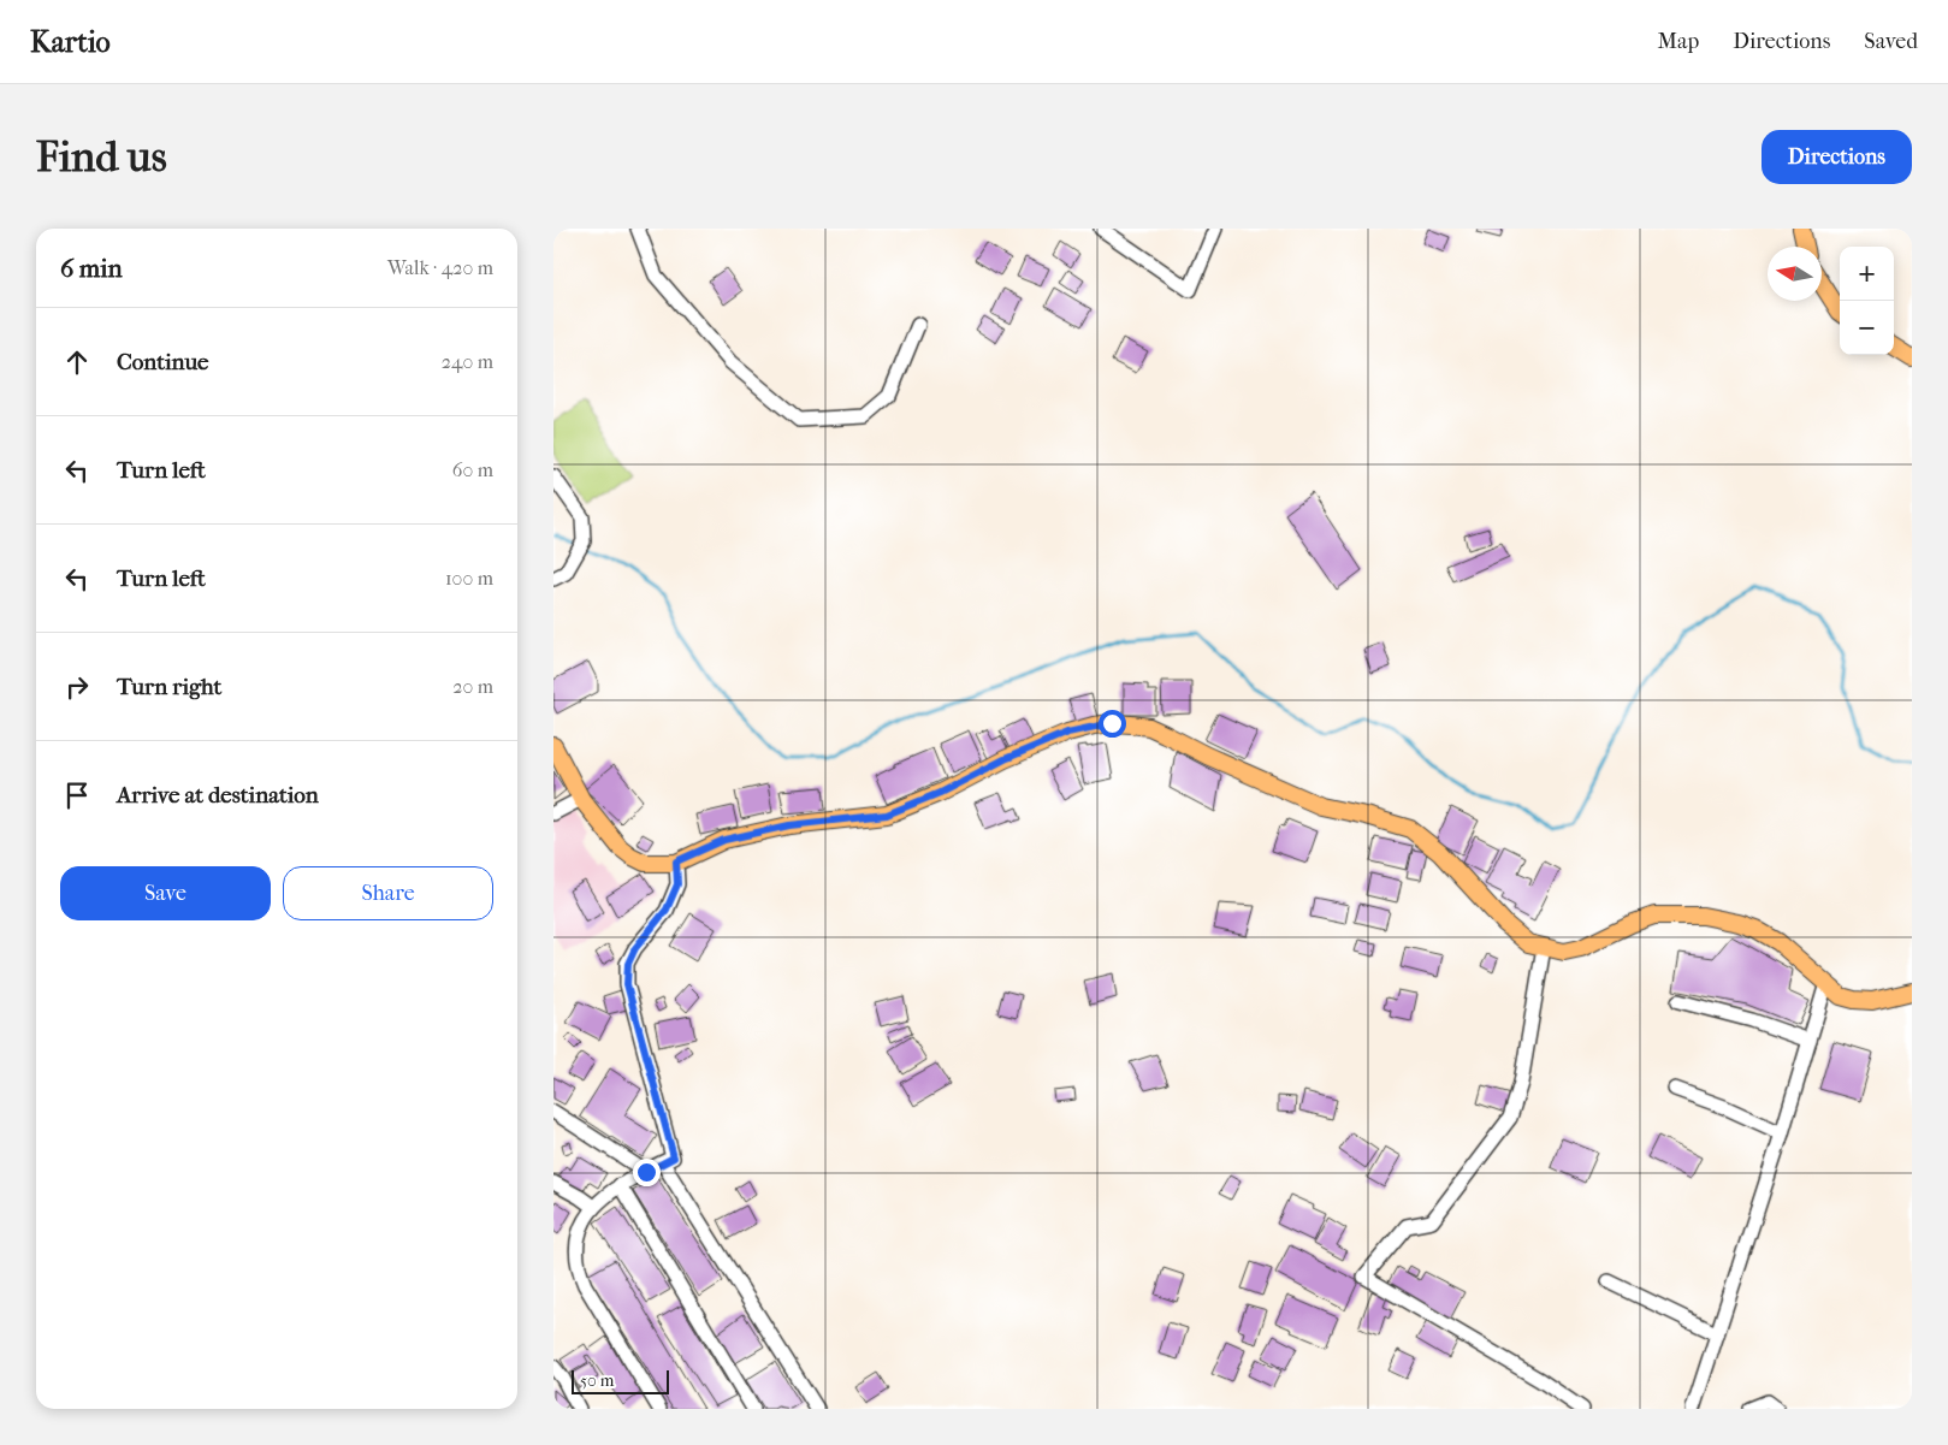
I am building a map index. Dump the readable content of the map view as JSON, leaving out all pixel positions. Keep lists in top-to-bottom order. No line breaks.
{"scale_bar":"50 m","north":"left","page":{"header":"Kartio","nav":["Map","Directions","Saved"],"buttons":["Directions",["Save","Share"]],"title":"Find us","heading":["6 min","Walk · 420 m"],"map_buttons":["+","−"],"list":[["Continue","240 m"],["Turn left","60 m"],["Turn left","100 m"],["Turn right","20 m"],"Arrive at destination"],"scale":"50 m"}}
